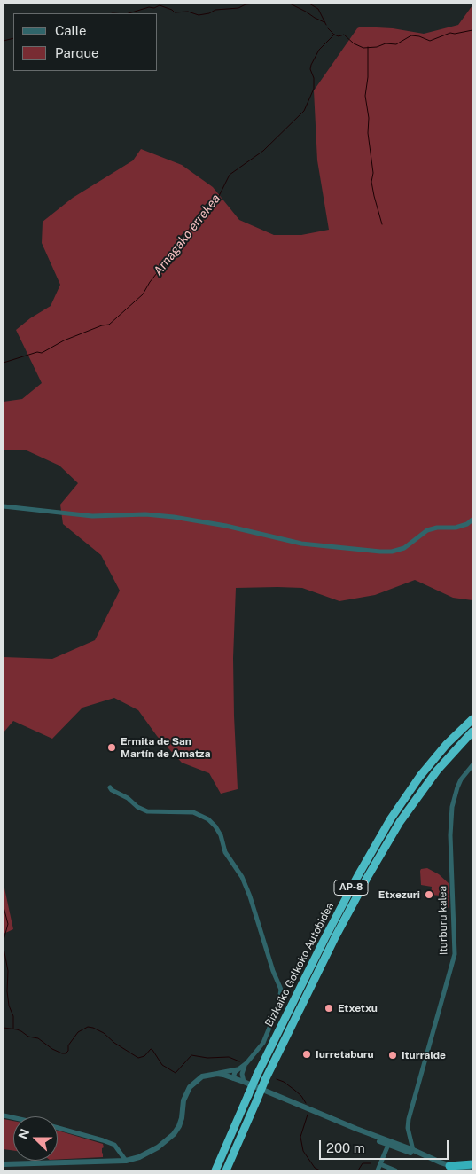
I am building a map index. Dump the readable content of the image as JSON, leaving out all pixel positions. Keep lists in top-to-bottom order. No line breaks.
{"streets":{"highway":["AP-8","Bizkaiko Golkoko Autobidea"],"street":["Iturburu kalea"]},"water":["Arnagako errekea"],"places":["Ermita de San Martín de Amatza","Etxezuri","Etxetxu","Iurretaburu","Iturralde"],"legend":["Calle","Parque"],"scale_bar":"200 m","north":"left"}
